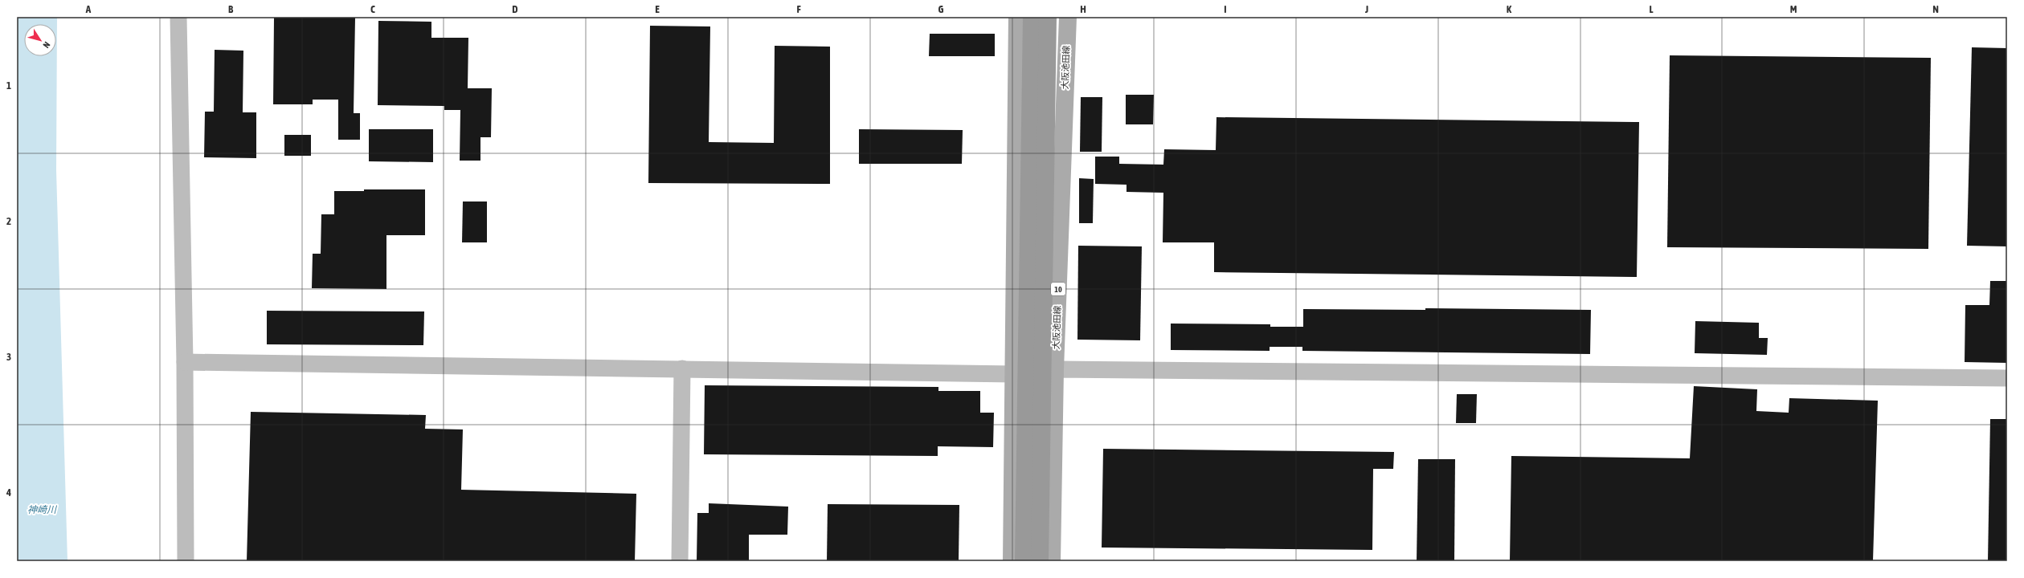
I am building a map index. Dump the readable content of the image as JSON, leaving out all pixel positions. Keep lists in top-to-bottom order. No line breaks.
{"streets":{"main road":["大阪池田線","10"]},"water":["神崎川"],"north":"bottom right","grid":{"columns":["A","B","C","D","E","F","G","H","I","J","K","L","M","N"],"rows":["1","2","3","4"]}}
